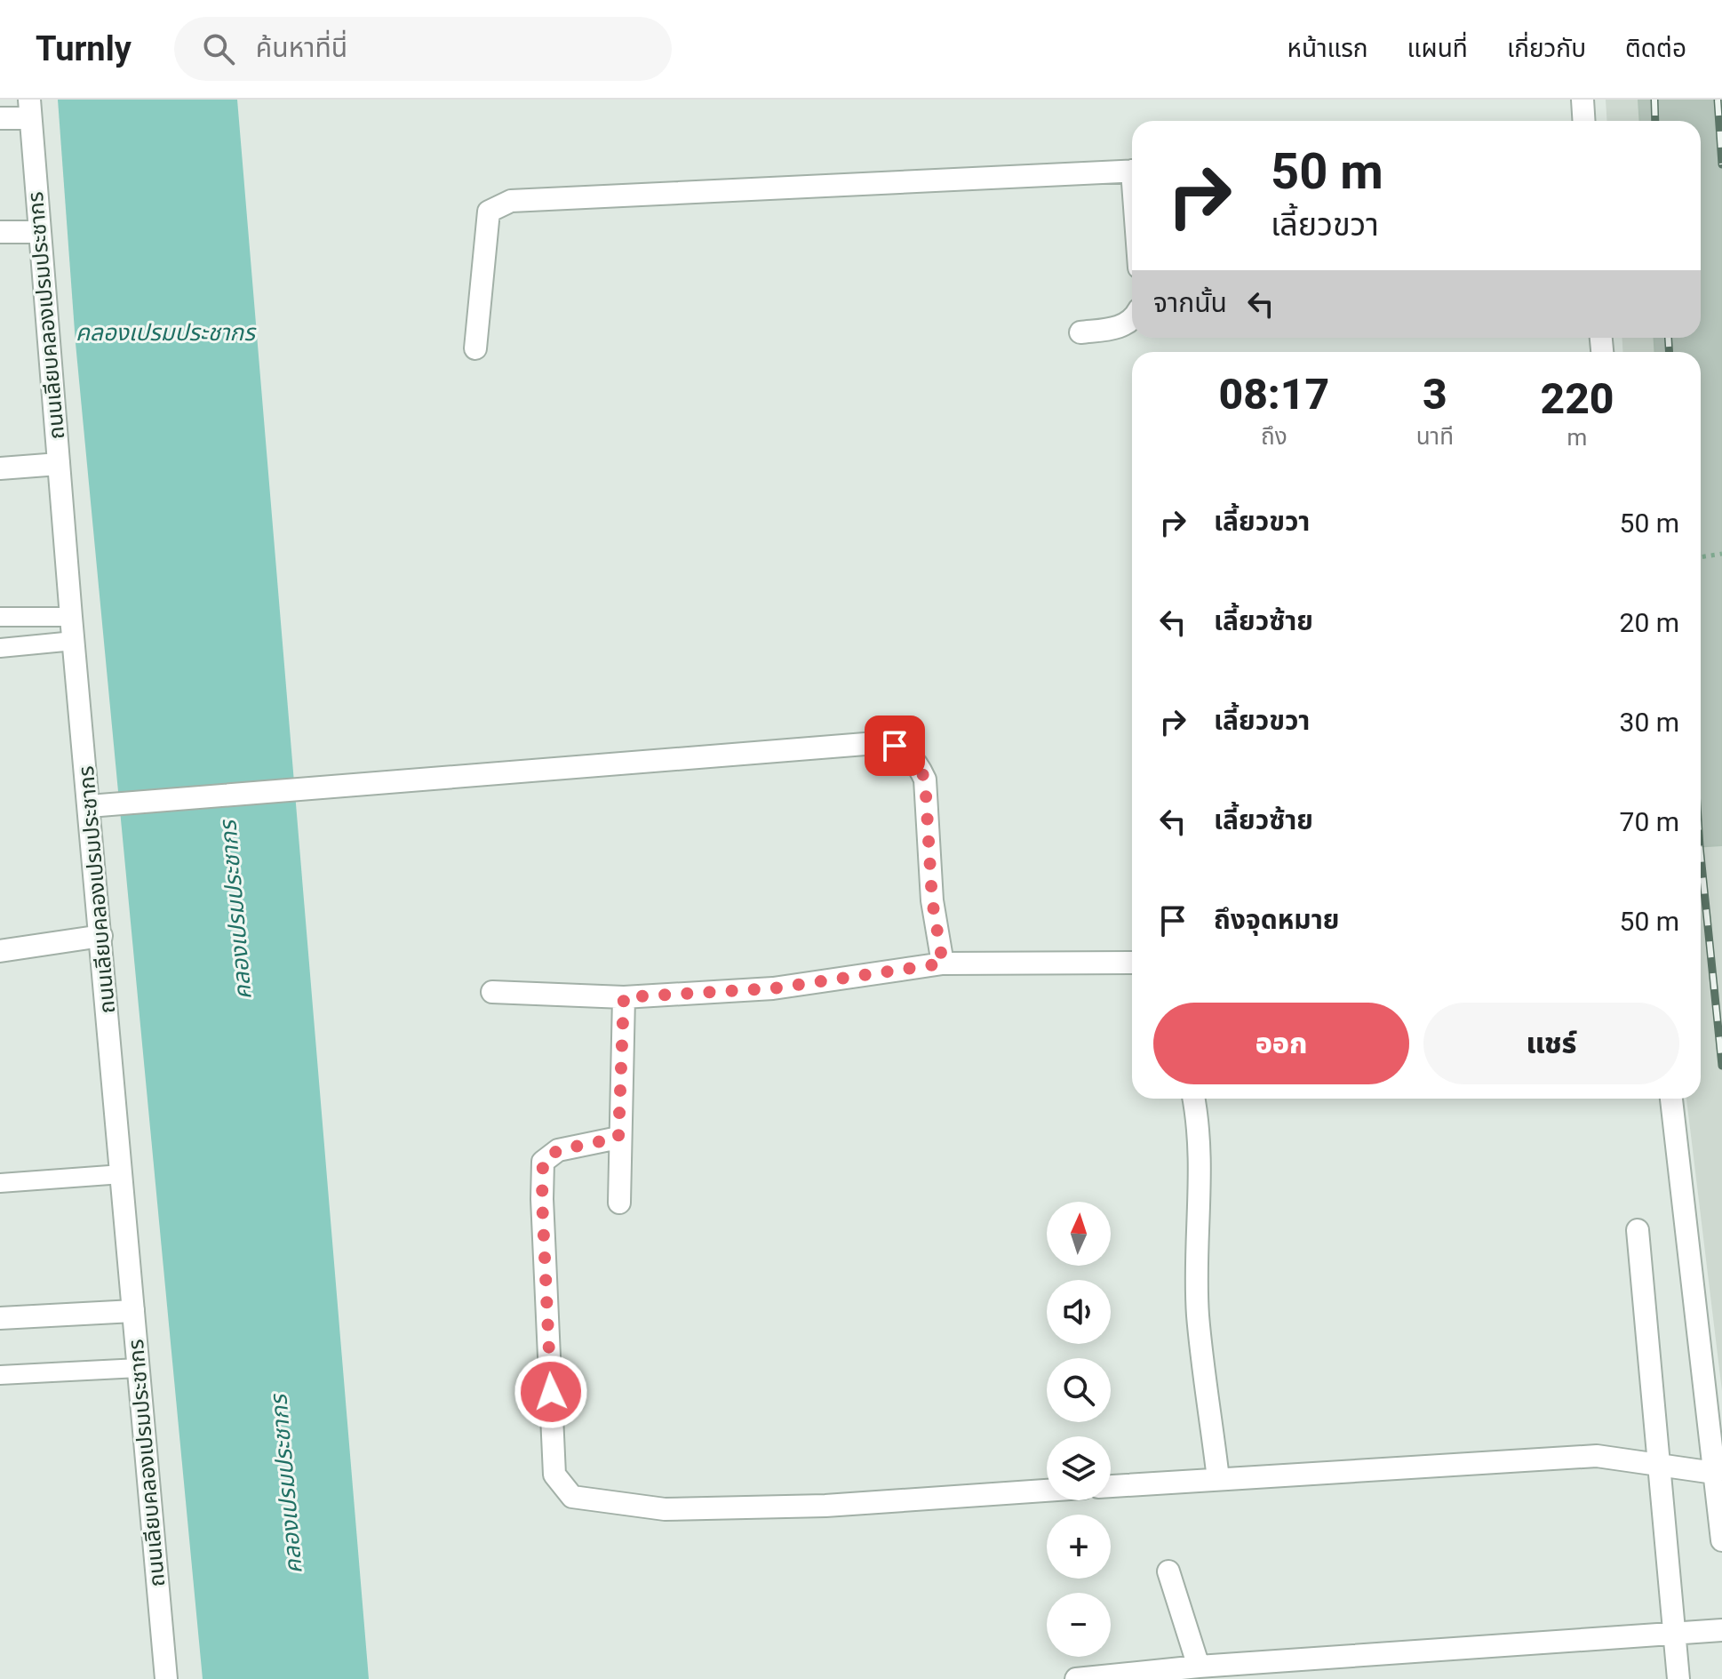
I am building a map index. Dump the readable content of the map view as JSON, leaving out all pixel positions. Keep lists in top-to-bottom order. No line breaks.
{"streets":{"street":["ถนนเลียบคลองเปรมประชากร"]},"water":["คลองเปรมประชากร"],"north":"top","page":{"header":"Turnly","search":"ค้นหาที่นี่","nav":["หน้าแรก","แผนที่","เกี่ยวกับ","ติดต่อ"],"turn":["50 m","เลี้ยวขวา"],"then":"จากนั้น","eta":["08:17","ถึง","3","นาที","220","m"],"list":[{"name":"เลี้ยวขวา","value":"50 m"},{"name":"เลี้ยวซ้าย","value":"20 m"},{"name":"เลี้ยวขวา","value":"30 m"},{"name":"เลี้ยวซ้าย","value":"70 m"},{"name":"ถึงจุดหมาย","value":"50 m"}],"buttons":["ออก","แชร์"],"map_buttons":["+","−"]}}
